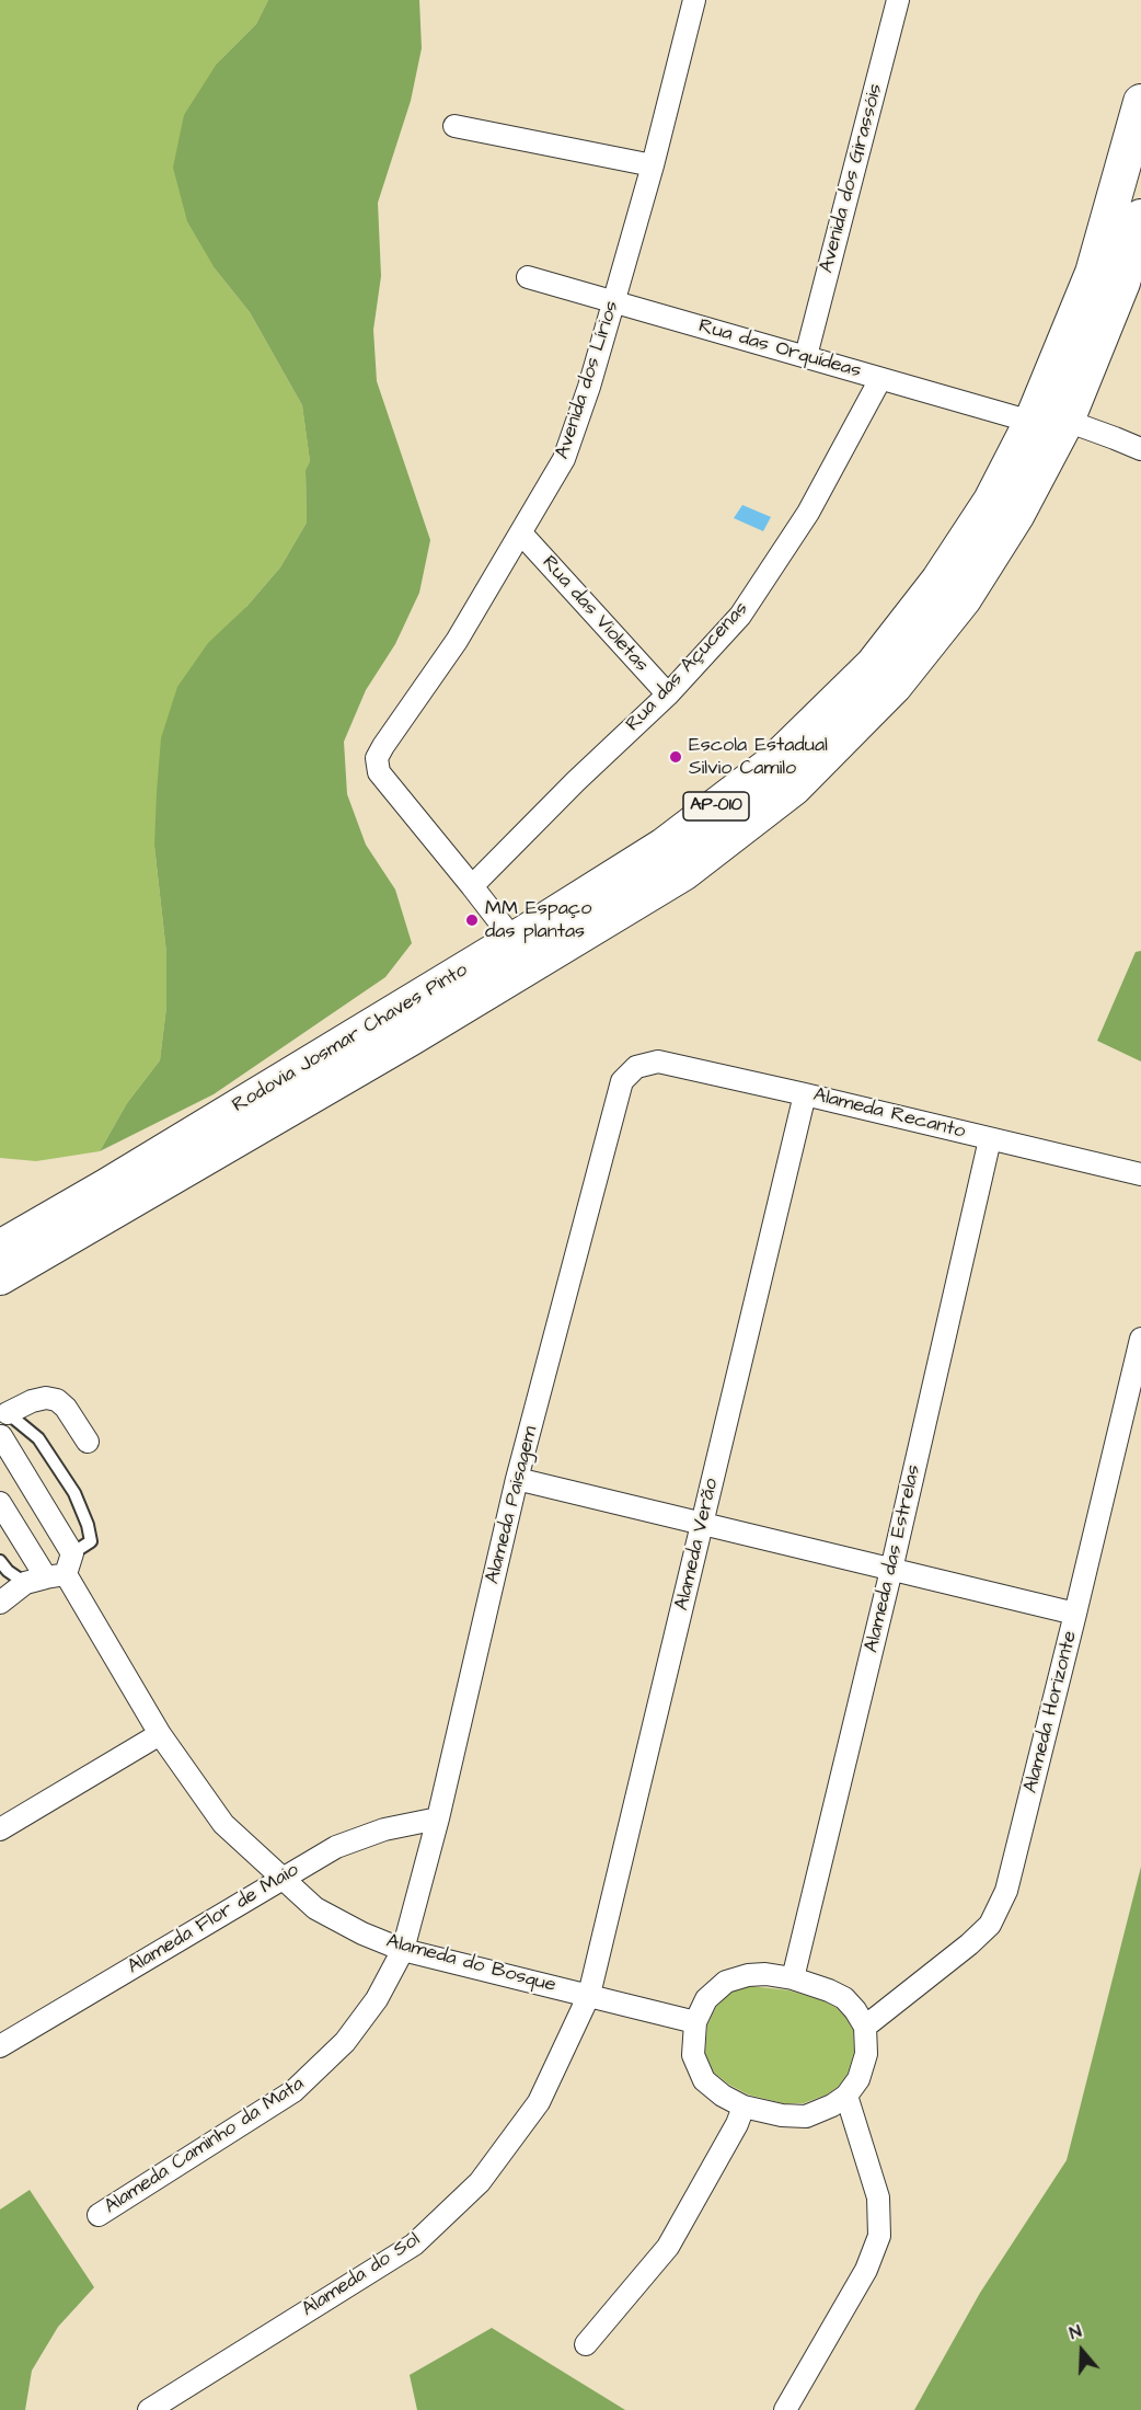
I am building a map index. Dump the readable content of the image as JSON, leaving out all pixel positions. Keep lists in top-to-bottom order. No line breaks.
{"streets":{"main road":["AP-010","Rodovia Josmar Chaves Pinto"],"street":["Avenida dos Girassóis","Rua das Orquídeas","Avenida dos Lírios","Rua das Violetas","Rua das Açucenas","Alameda Recanto","Alameda Paisagem","Alameda Verão","Alameda das Estrelas","Alameda Horizonte","Alameda Flor de Maio","Alameda do Bosque","Alameda Caminho da Mata","Alameda do Sol"]},"crossings":[["Avenida dos Girassóis","Rua das Orquídeas"],["Rua das Orquídeas","Avenida dos Lírios"],["Rua das Orquídeas","Rua das Açucenas"],["Rua das Orquídeas","Rodovia Josmar Chaves Pinto"],["Avenida dos Lírios","Rua das Violetas"],["Avenida dos Lírios","Rua das Açucenas"],["Rua das Violetas","Rua das Açucenas"],["Alameda Recanto","Alameda Paisagem"],["Alameda Recanto","Alameda Verão"],["Alameda Recanto","Alameda das Estrelas"],["Alameda Paisagem","Alameda Flor de Maio"],["Alameda Paisagem","Alameda do Bosque"],["Alameda Paisagem","Alameda Caminho da Mata"],["Alameda Verão","Alameda do Bosque"],["Alameda Verão","Alameda do Sol"],["Alameda das Estrelas","Alameda Horizonte"],["Alameda das Estrelas","Alameda do Bosque"],["Alameda Horizonte","Alameda do Bosque"],["Alameda Flor de Maio","Alameda do Bosque"],["Alameda do Bosque","Alameda Caminho da Mata"],["Alameda do Bosque","Alameda do Sol"]],"places":["Escola Estadual Silvio Camilo","MM Espaço das plantas"],"north":"top"}
